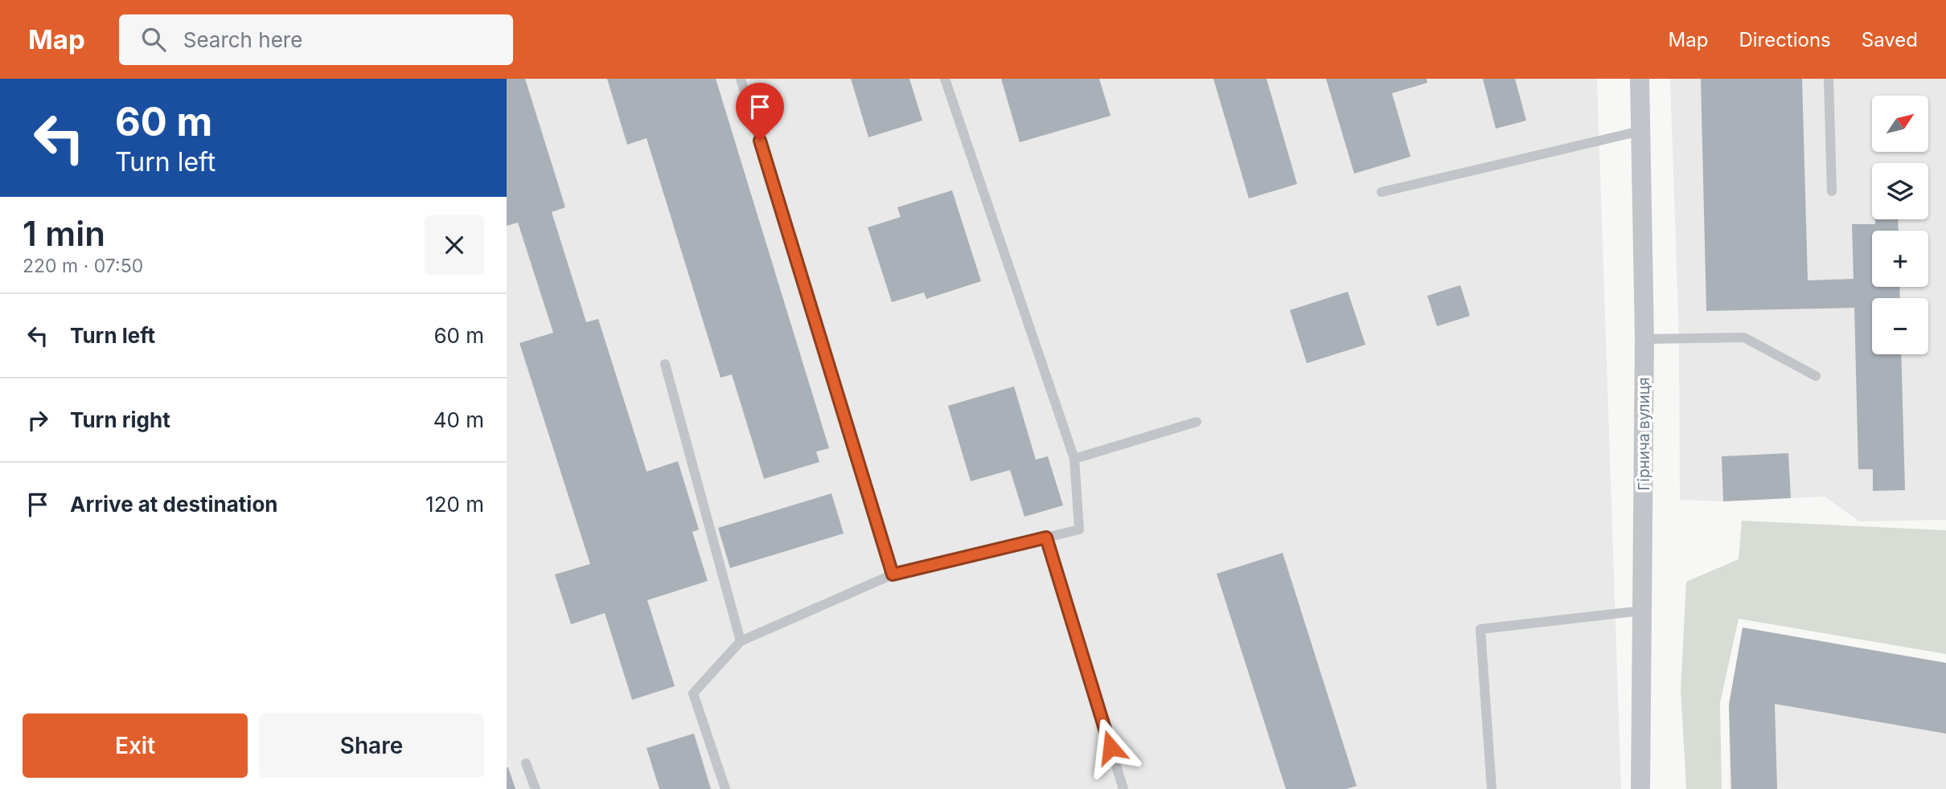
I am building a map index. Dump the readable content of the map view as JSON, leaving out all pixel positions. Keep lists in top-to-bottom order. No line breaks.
{"streets":{"street":["Гірнича вулиця"]},"north":"top right","page":{"header":"Map","search":"Search here","nav":["Map","Directions","Saved"],"turn":["60 m","Turn left"],"map_buttons":["+","−"],"heading":["1 min","220 m · 07:50"],"list":[{"name":"Turn left","value":"60 m"},{"name":"Turn right","value":"40 m"},{"name":"Arrive at destination","value":"120 m"}],"buttons":["Exit","Share"]}}
